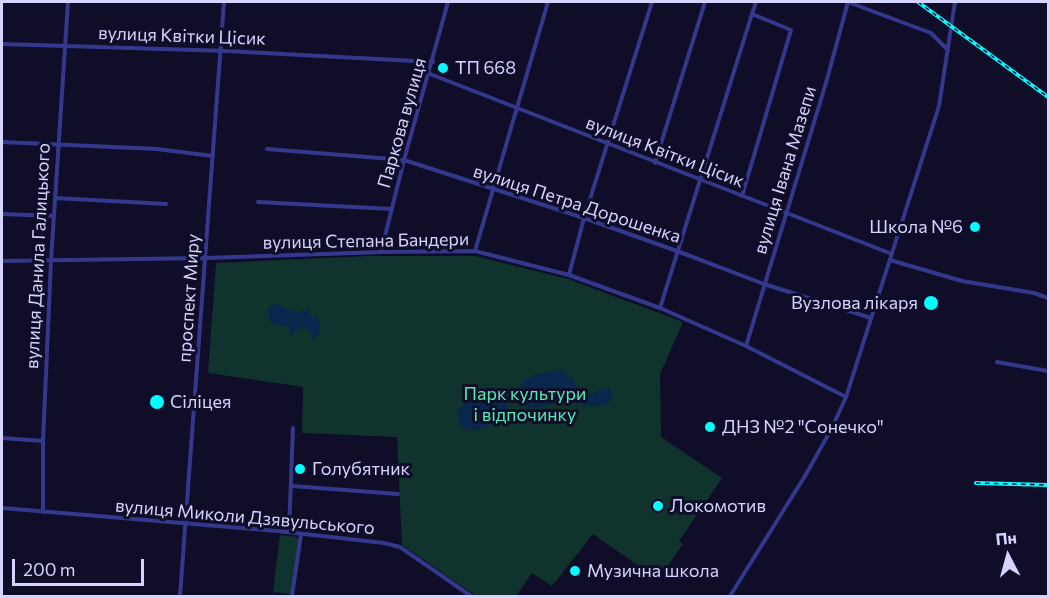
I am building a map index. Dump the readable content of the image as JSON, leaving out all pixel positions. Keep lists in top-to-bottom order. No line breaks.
{"streets":{"street":["вулиця Квітки Цісик","Паркова вулиця","вулиця Івана Мазепи","вулиця Петра Дорошенка","вулиця Степана Бандери","вулиця Данила Галицького","проспект Миру","вулиця Миколи Дзявульського"]},"crossings":[["вулиця Квітки Цісик","Паркова вулиця"],["вулиця Квітки Цісик","вулиця Івана Мазепи"],["вулиця Квітки Цісик","вулиця Данила Галицького"],["вулиця Квітки Цісик","проспект Миру"],["Паркова вулиця","вулиця Петра Дорошенка"],["Паркова вулиця","вулиця Степана Бандери"],["вулиця Івана Мазепи","вулиця Петра Дорошенка"],["вулиця Івана Мазепи","вулиця Степана Бандери"],["вулиця Степана Бандери","вулиця Данила Галицького"],["вулиця Степана Бандери","проспект Миру"],["вулиця Данила Галицького","вулиця Миколи Дзявульського"],["проспект Миру","вулиця Миколи Дзявульського"]],"parks":["Парк культури і відпочинку"],"places":["ТП 668","Школа №6","Вузлова лікаря","Сіліцея","ДНЗ №2 \"Сонечко\"","Голубятник","Локомотив","Музична школа"],"scale_bar":"200 m","north":"top"}
